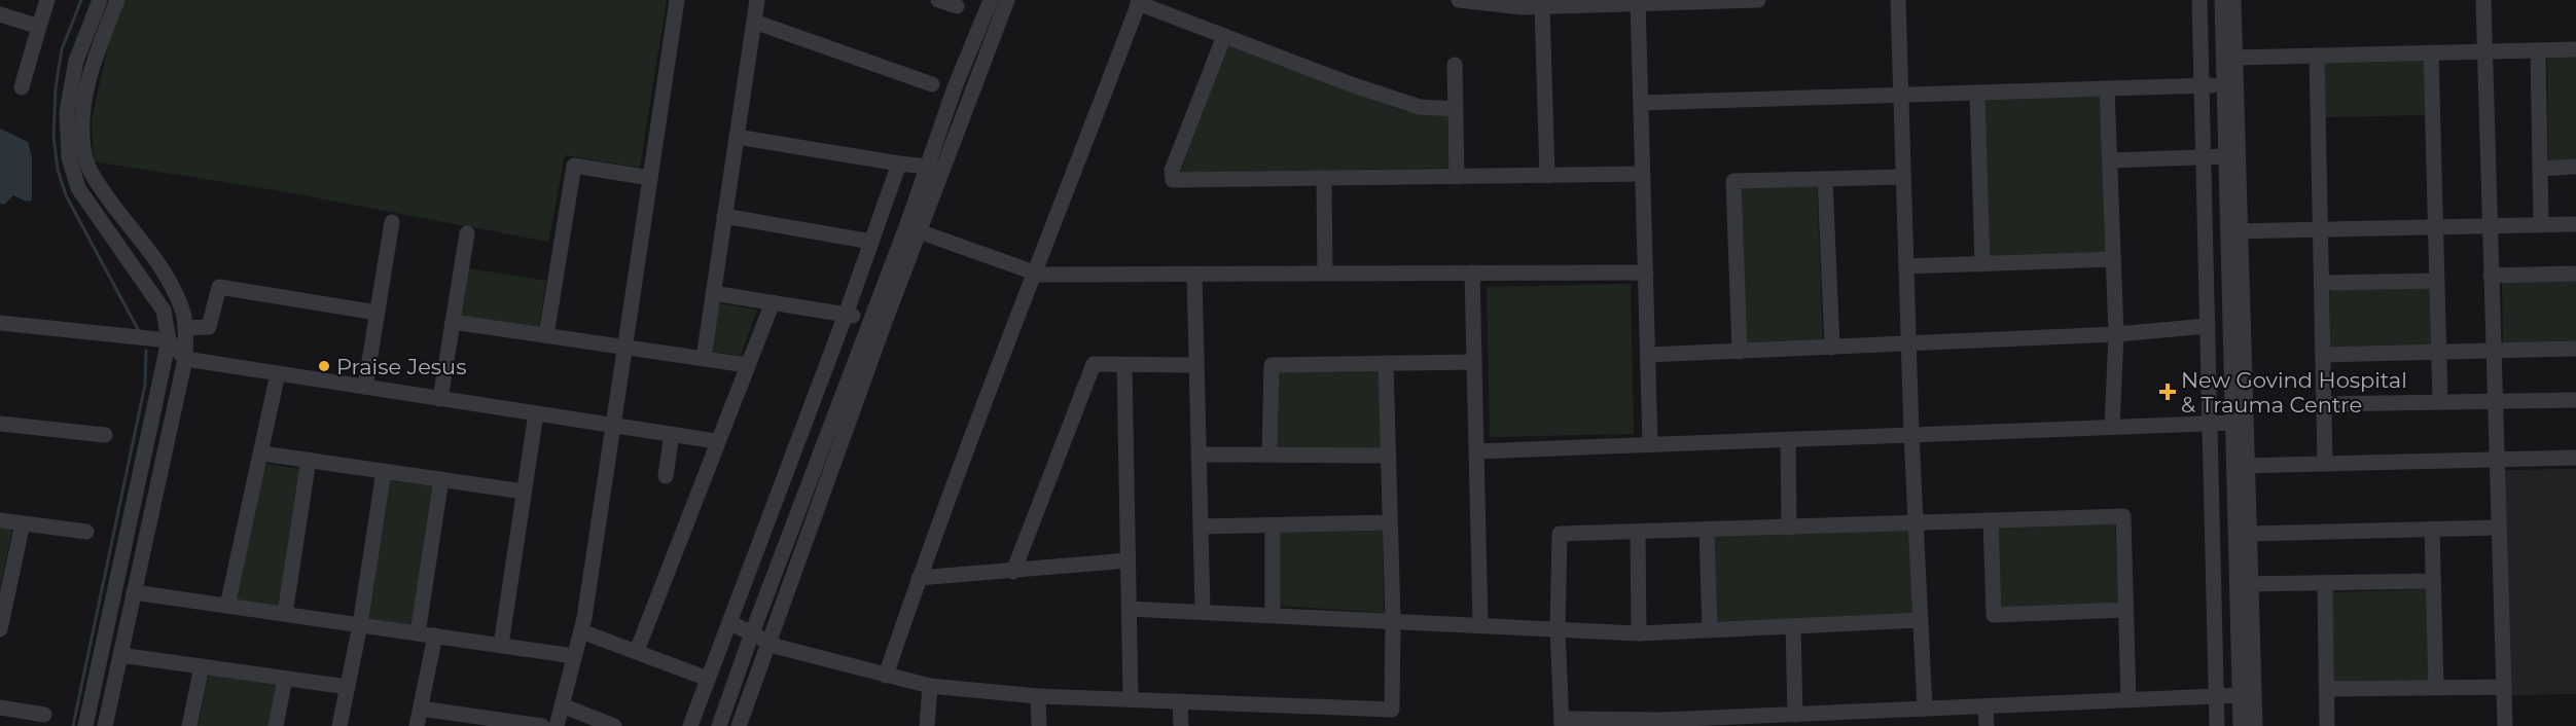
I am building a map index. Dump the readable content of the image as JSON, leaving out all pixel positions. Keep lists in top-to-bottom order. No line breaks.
{"places":{"other":["Praise Jesus"],"health":["New Govind Hospital & Trauma Centre"]}}
